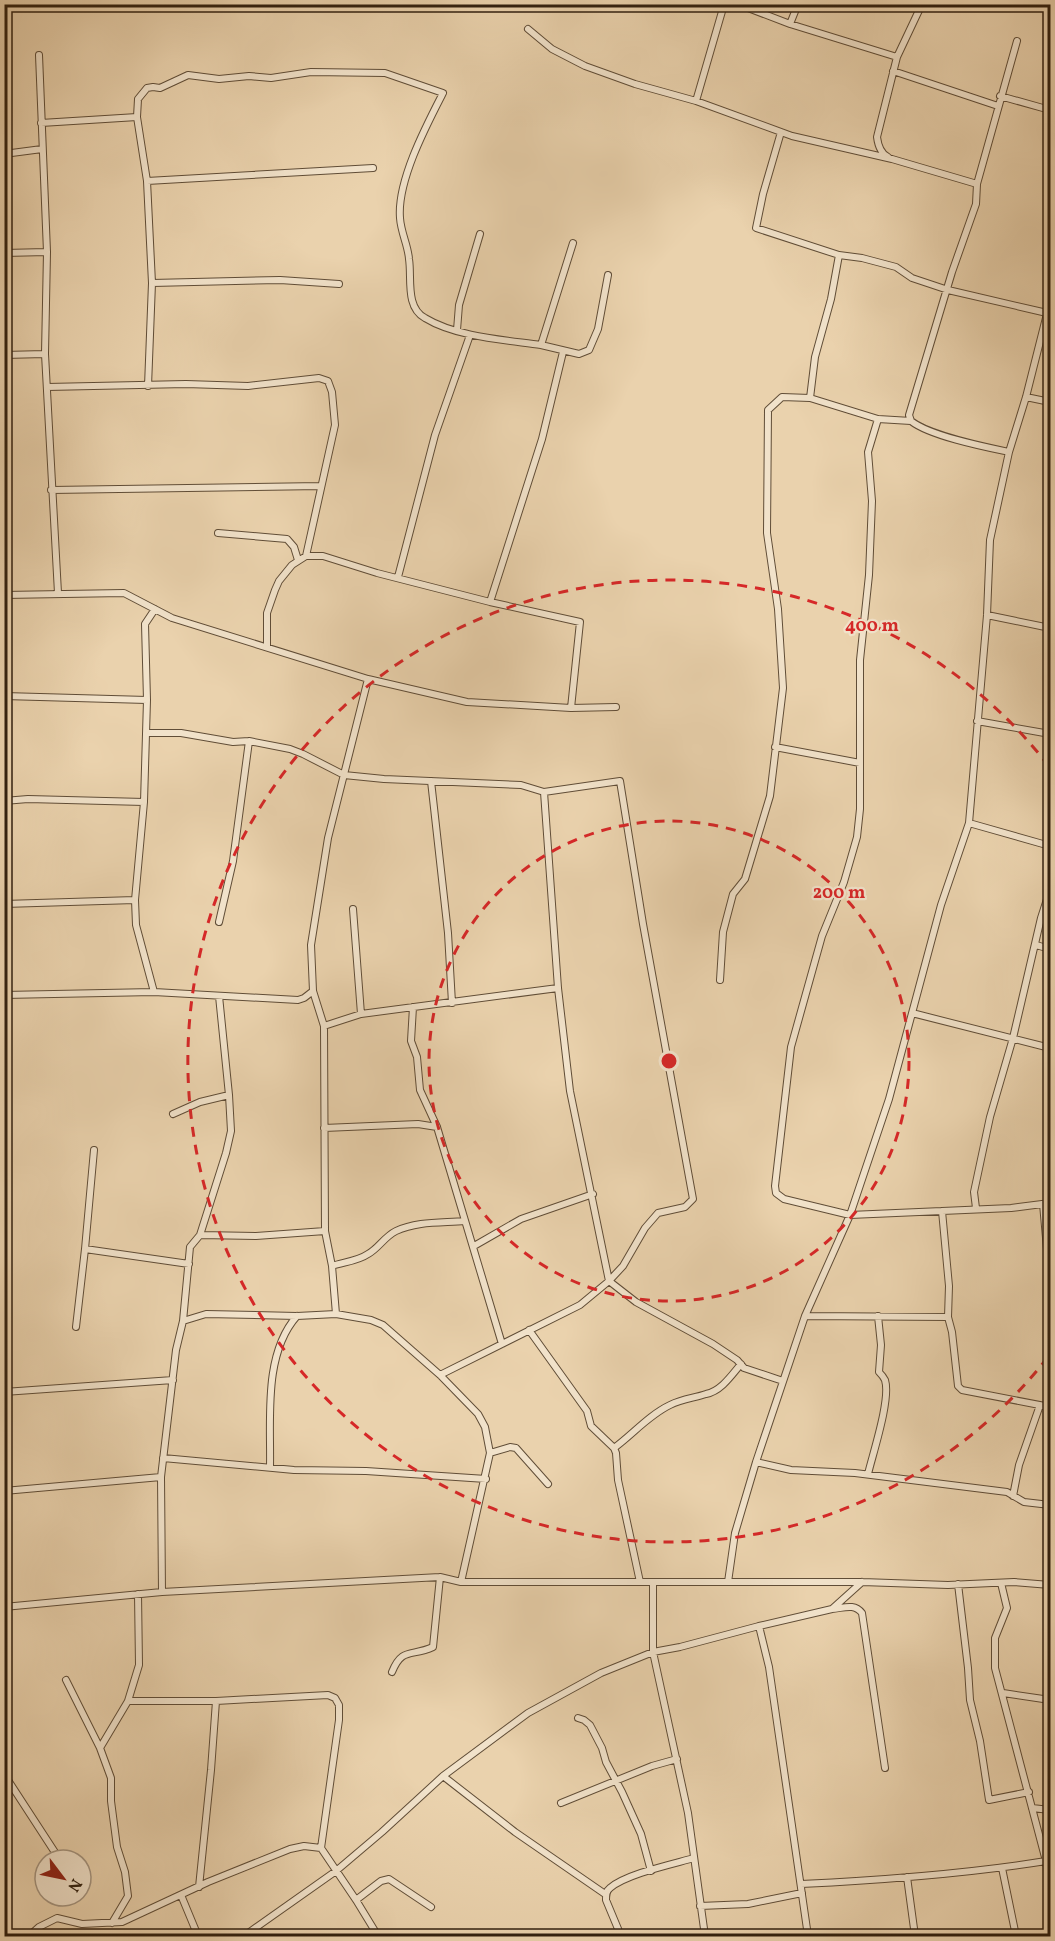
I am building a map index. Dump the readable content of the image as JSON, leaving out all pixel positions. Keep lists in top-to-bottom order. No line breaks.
{"north":"bottom right","rings":["400 m","200 m"]}
